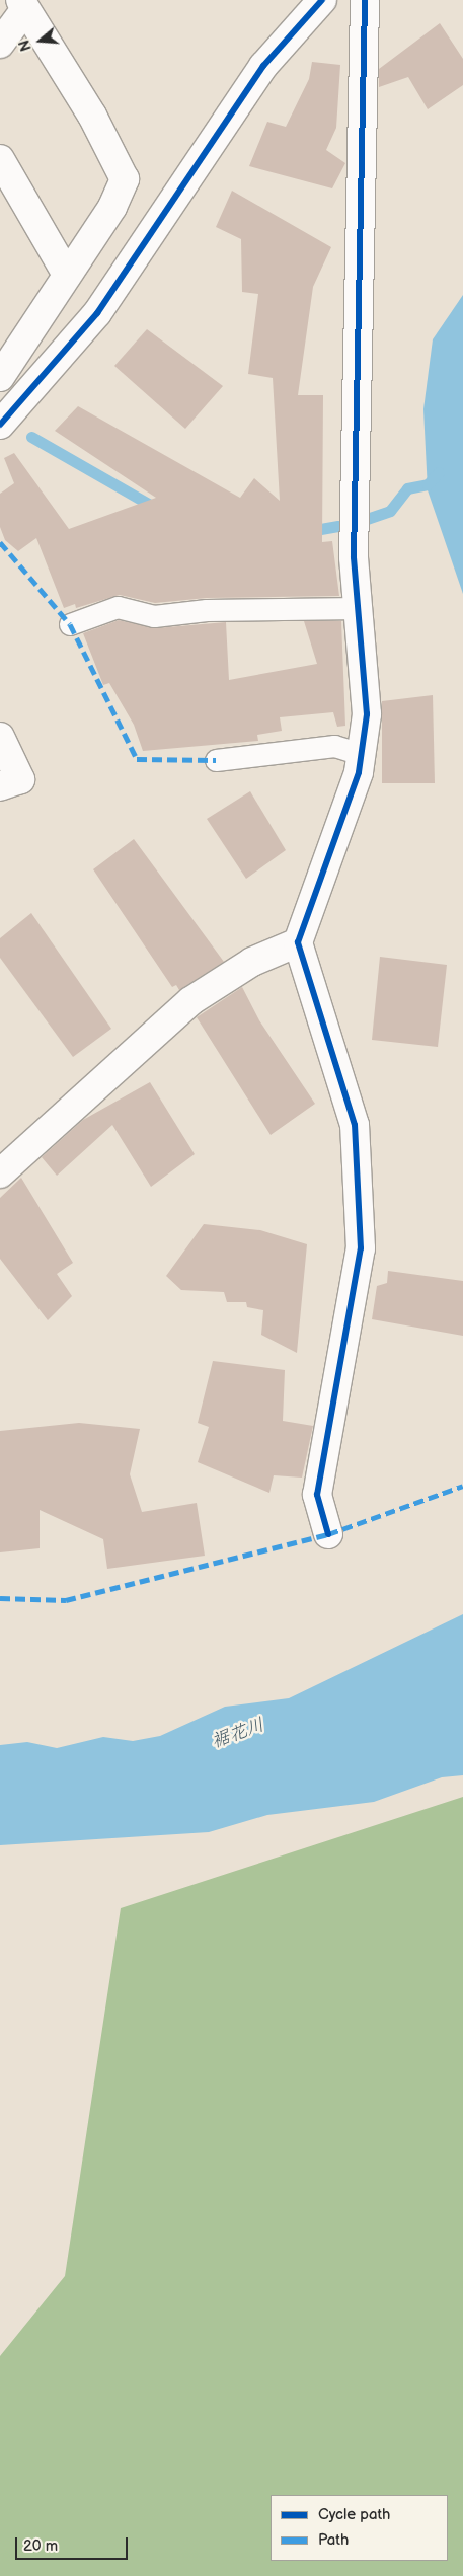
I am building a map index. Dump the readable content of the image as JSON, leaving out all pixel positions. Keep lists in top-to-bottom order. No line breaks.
{"water":["裾花川"],"legend":["Cycle path","Path"],"scale_bar":"20 m","north":"left"}
